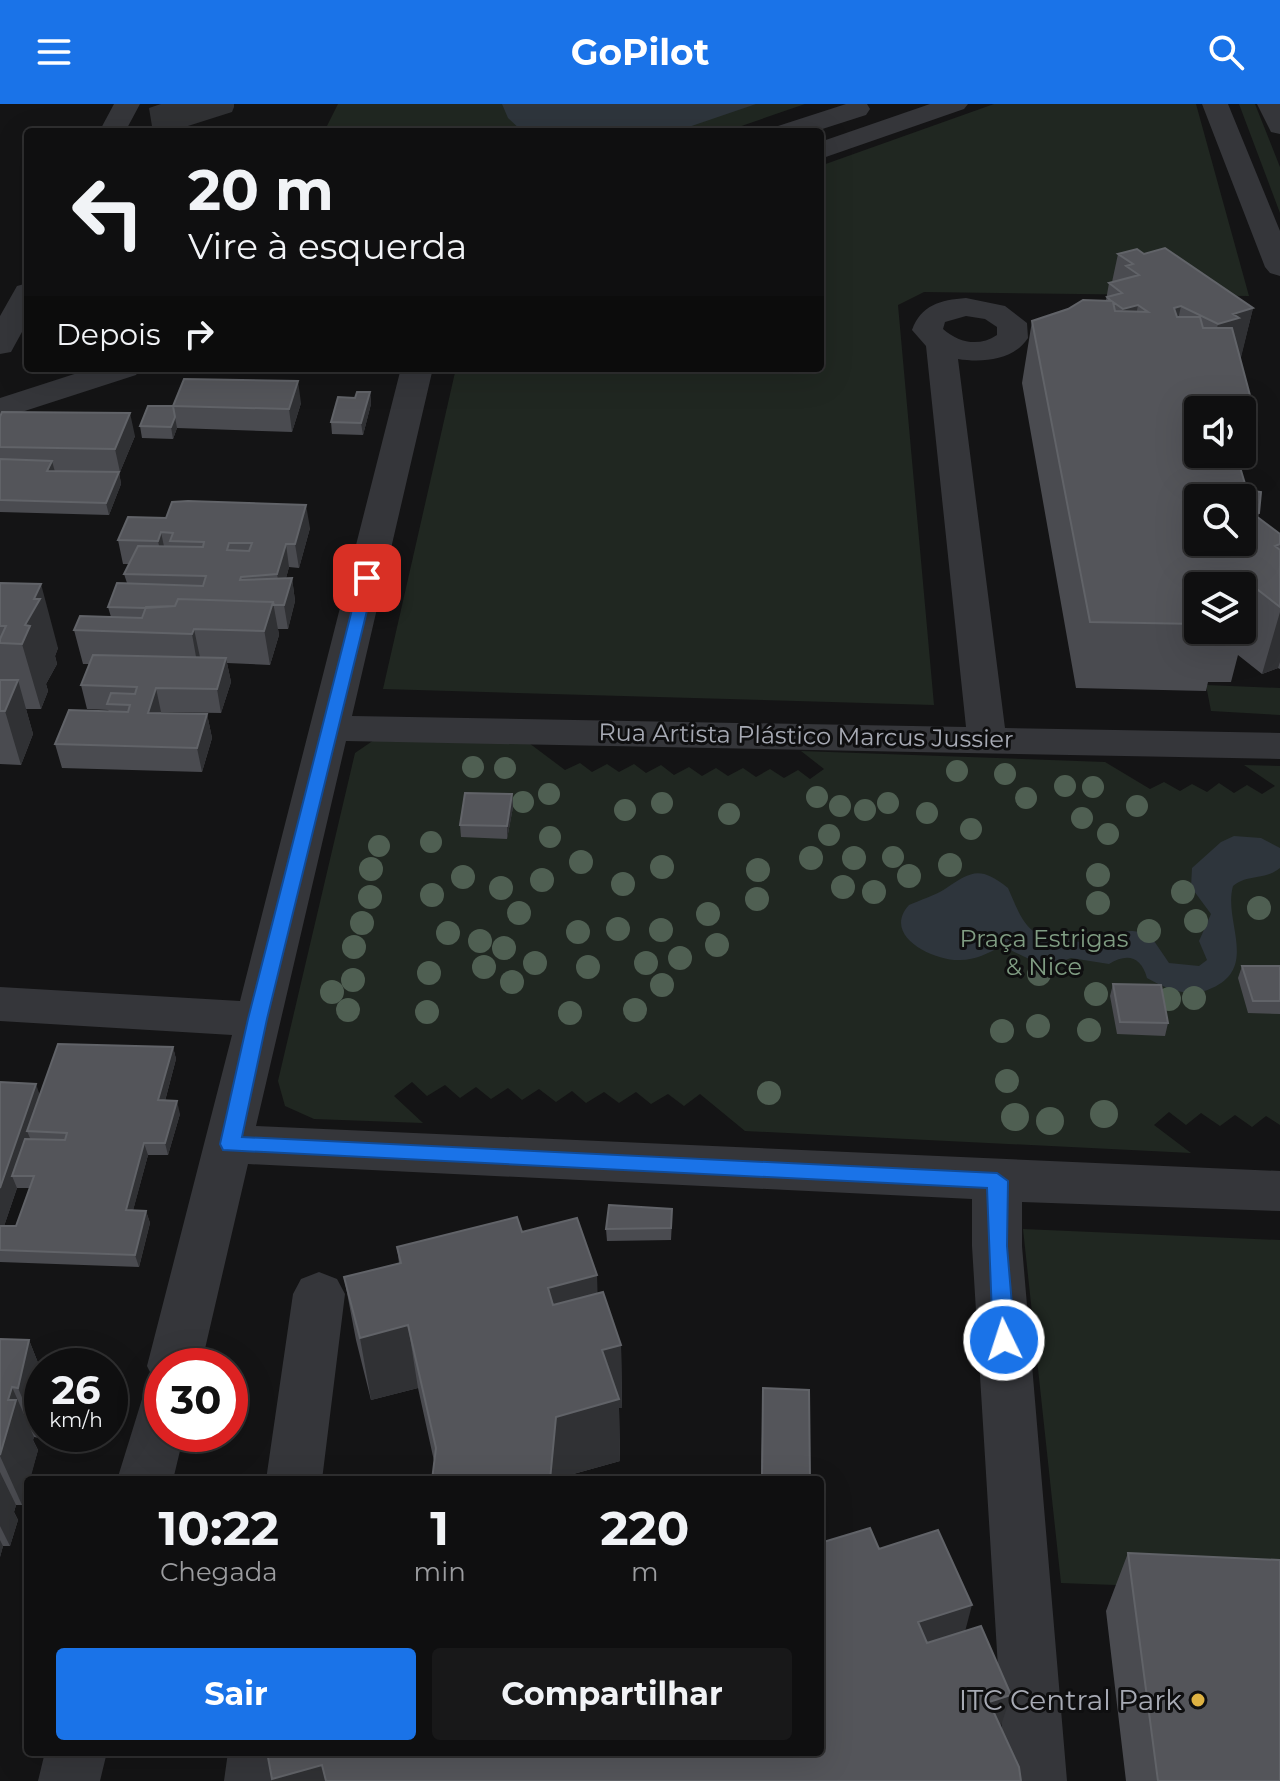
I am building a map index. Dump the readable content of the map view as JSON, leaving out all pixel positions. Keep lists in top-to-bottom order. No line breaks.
{"streets":{"street":["Rua Artista Plástico Marcus Jussier"]},"parks":["Praça Estrigas & Nice"],"places":["ITC Central Park"],"page":{"header":"GoPilot","turn":["20 m","Vire à esquerda"],"then":"Depois","speed":"26 km/h","limit":"30","eta":["10:22","Chegada","1","min","220","m"],"buttons":["Sair","Compartilhar"]}}
